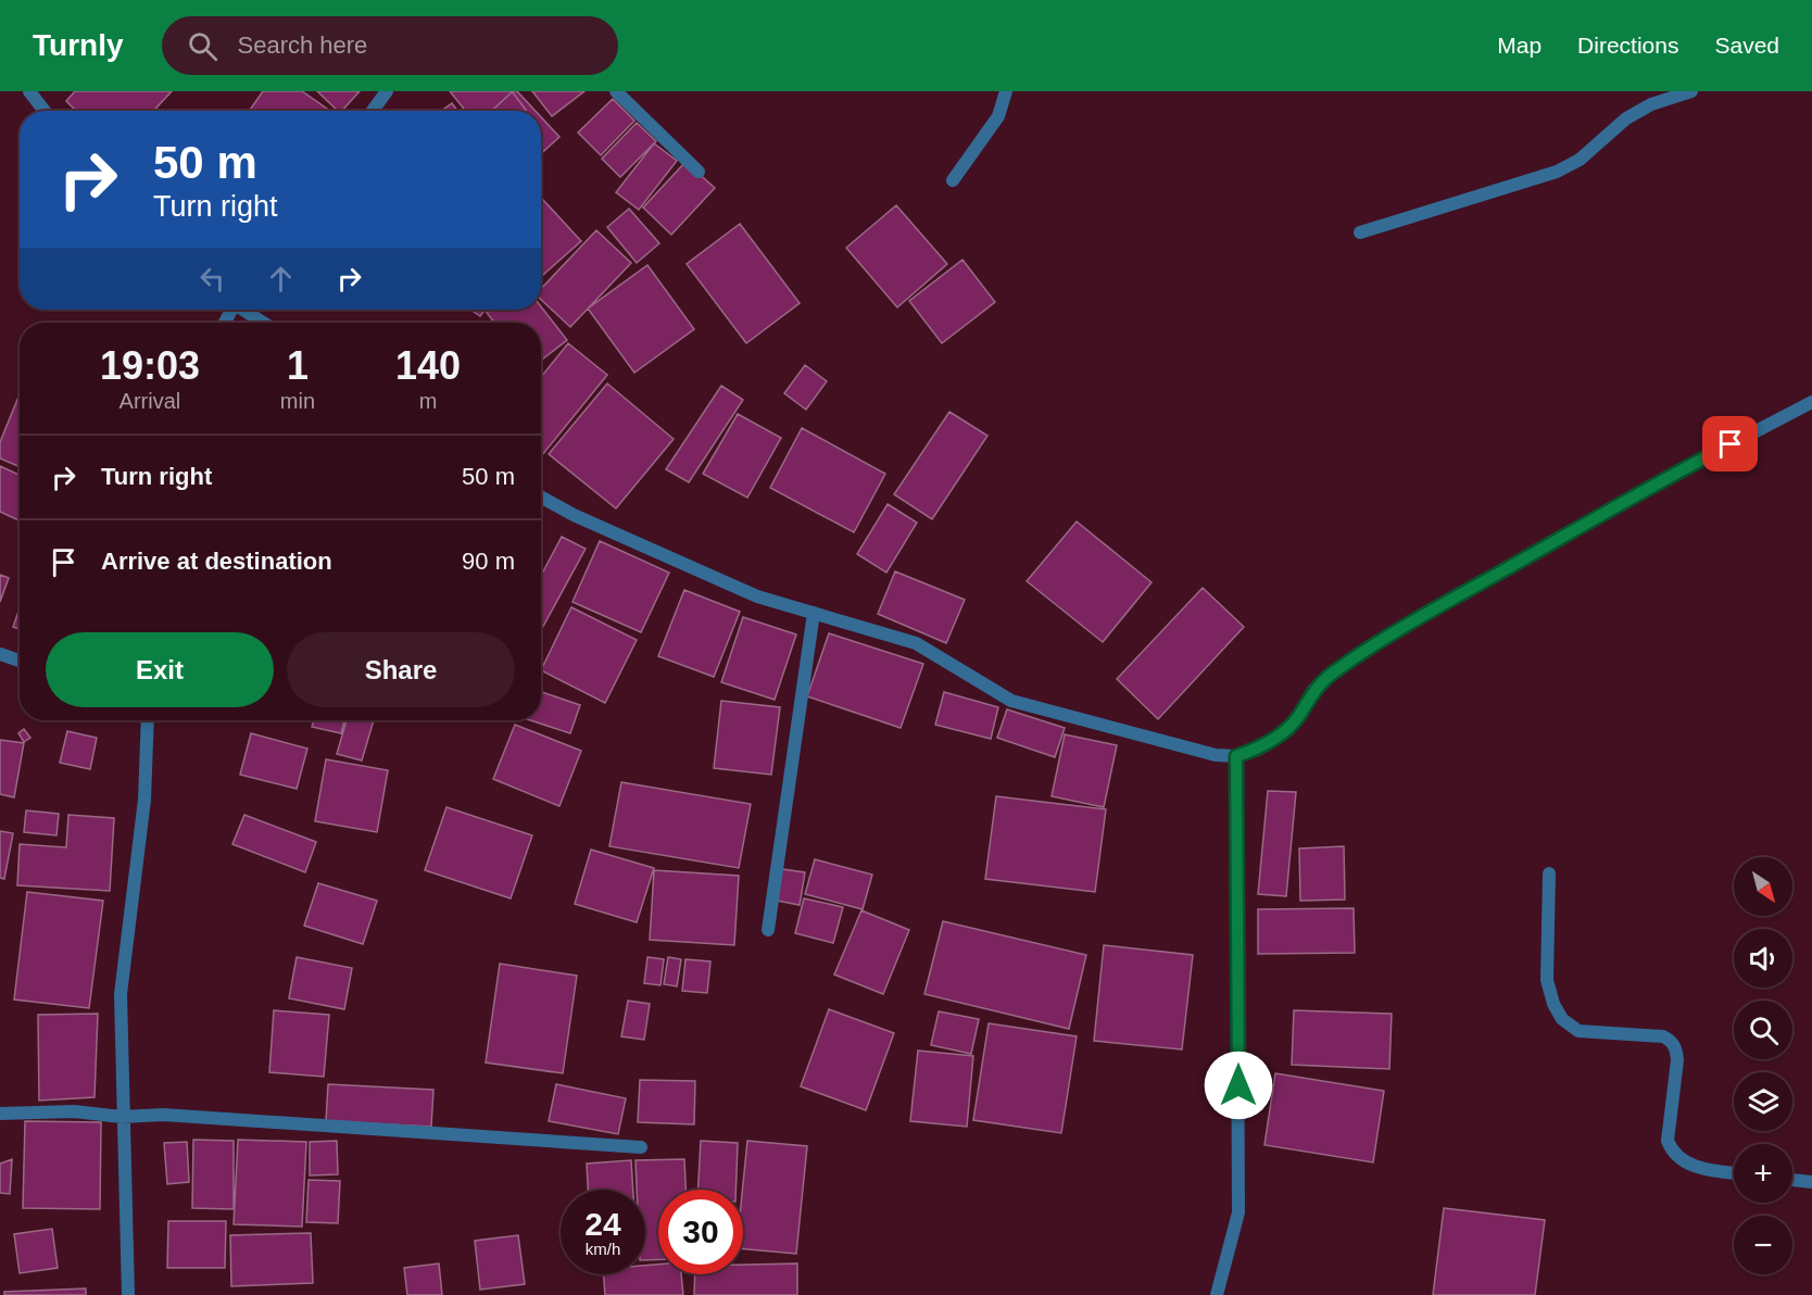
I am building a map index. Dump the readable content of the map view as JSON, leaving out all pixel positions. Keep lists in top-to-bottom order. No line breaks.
{"north":"bottom right","page":{"header":"Turnly","search":"Search here","nav":["Map","Directions","Saved"],"turn":["50 m","Turn right"],"eta":["19:03","Arrival","1","min","140","m"],"list":[{"name":"Turn right","value":"50 m"},{"name":"Arrive at destination","value":"90 m"}],"buttons":["Exit","Share"],"map_buttons":["+","−"],"speed":"24 km/h","limit":"30"}}
